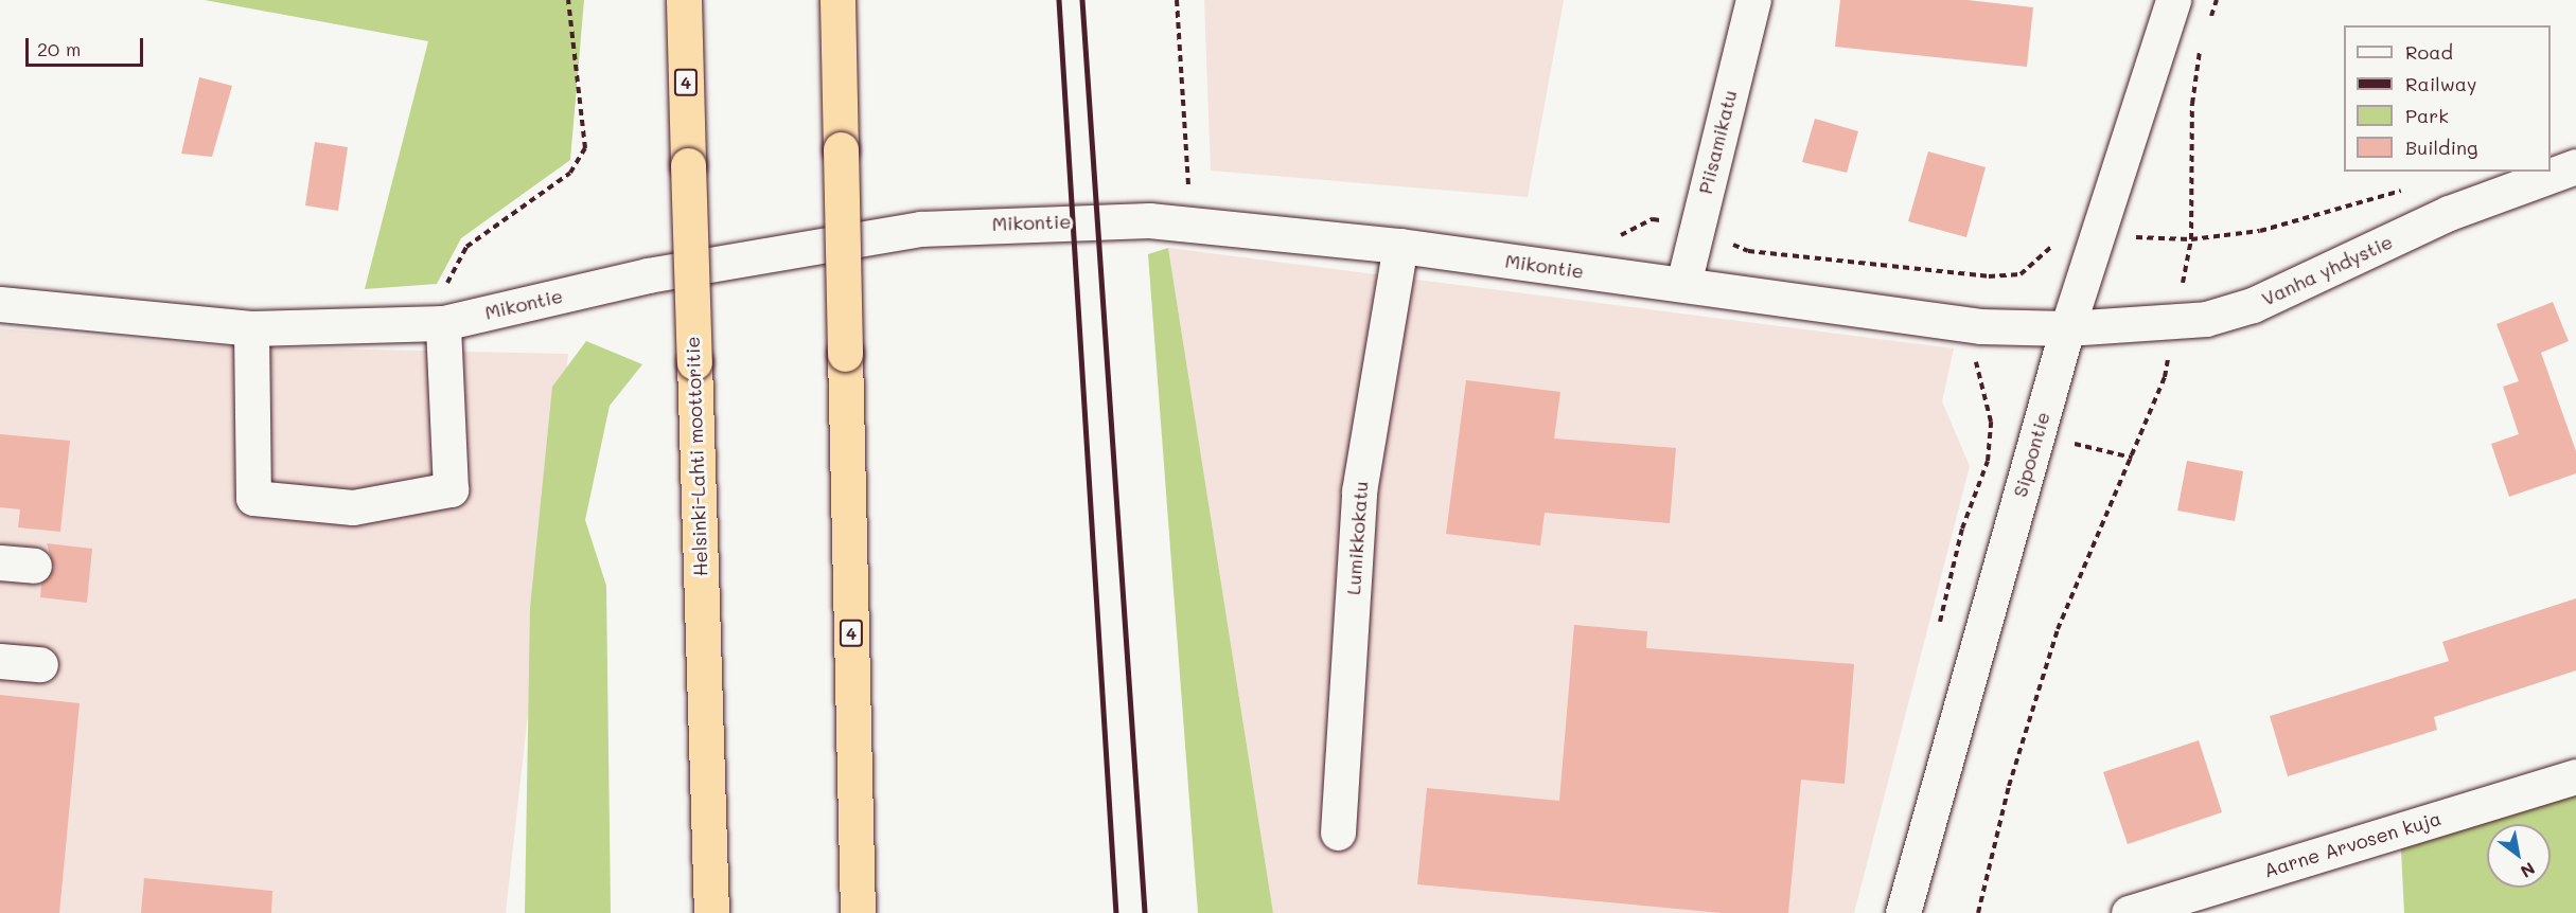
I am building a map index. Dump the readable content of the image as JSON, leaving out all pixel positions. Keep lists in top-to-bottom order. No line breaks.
{"streets":{"highway":["4","Helsinki-Lahti moottoritie"],"street":["Piisamikatu","Mikontie","Vanha yhdystie","Sipoontie","Lumikkokatu","Aarne Arvosen kuja"]},"crossings":[["Piisamikatu","Mikontie"],["Mikontie","Vanha yhdystie"],["Mikontie","Sipoontie"],["Mikontie","Lumikkokatu"],["Vanha yhdystie","Sipoontie"]],"legend":["Road","Railway","Park","Building"],"scale_bar":"20 m","north":"bottom right"}
